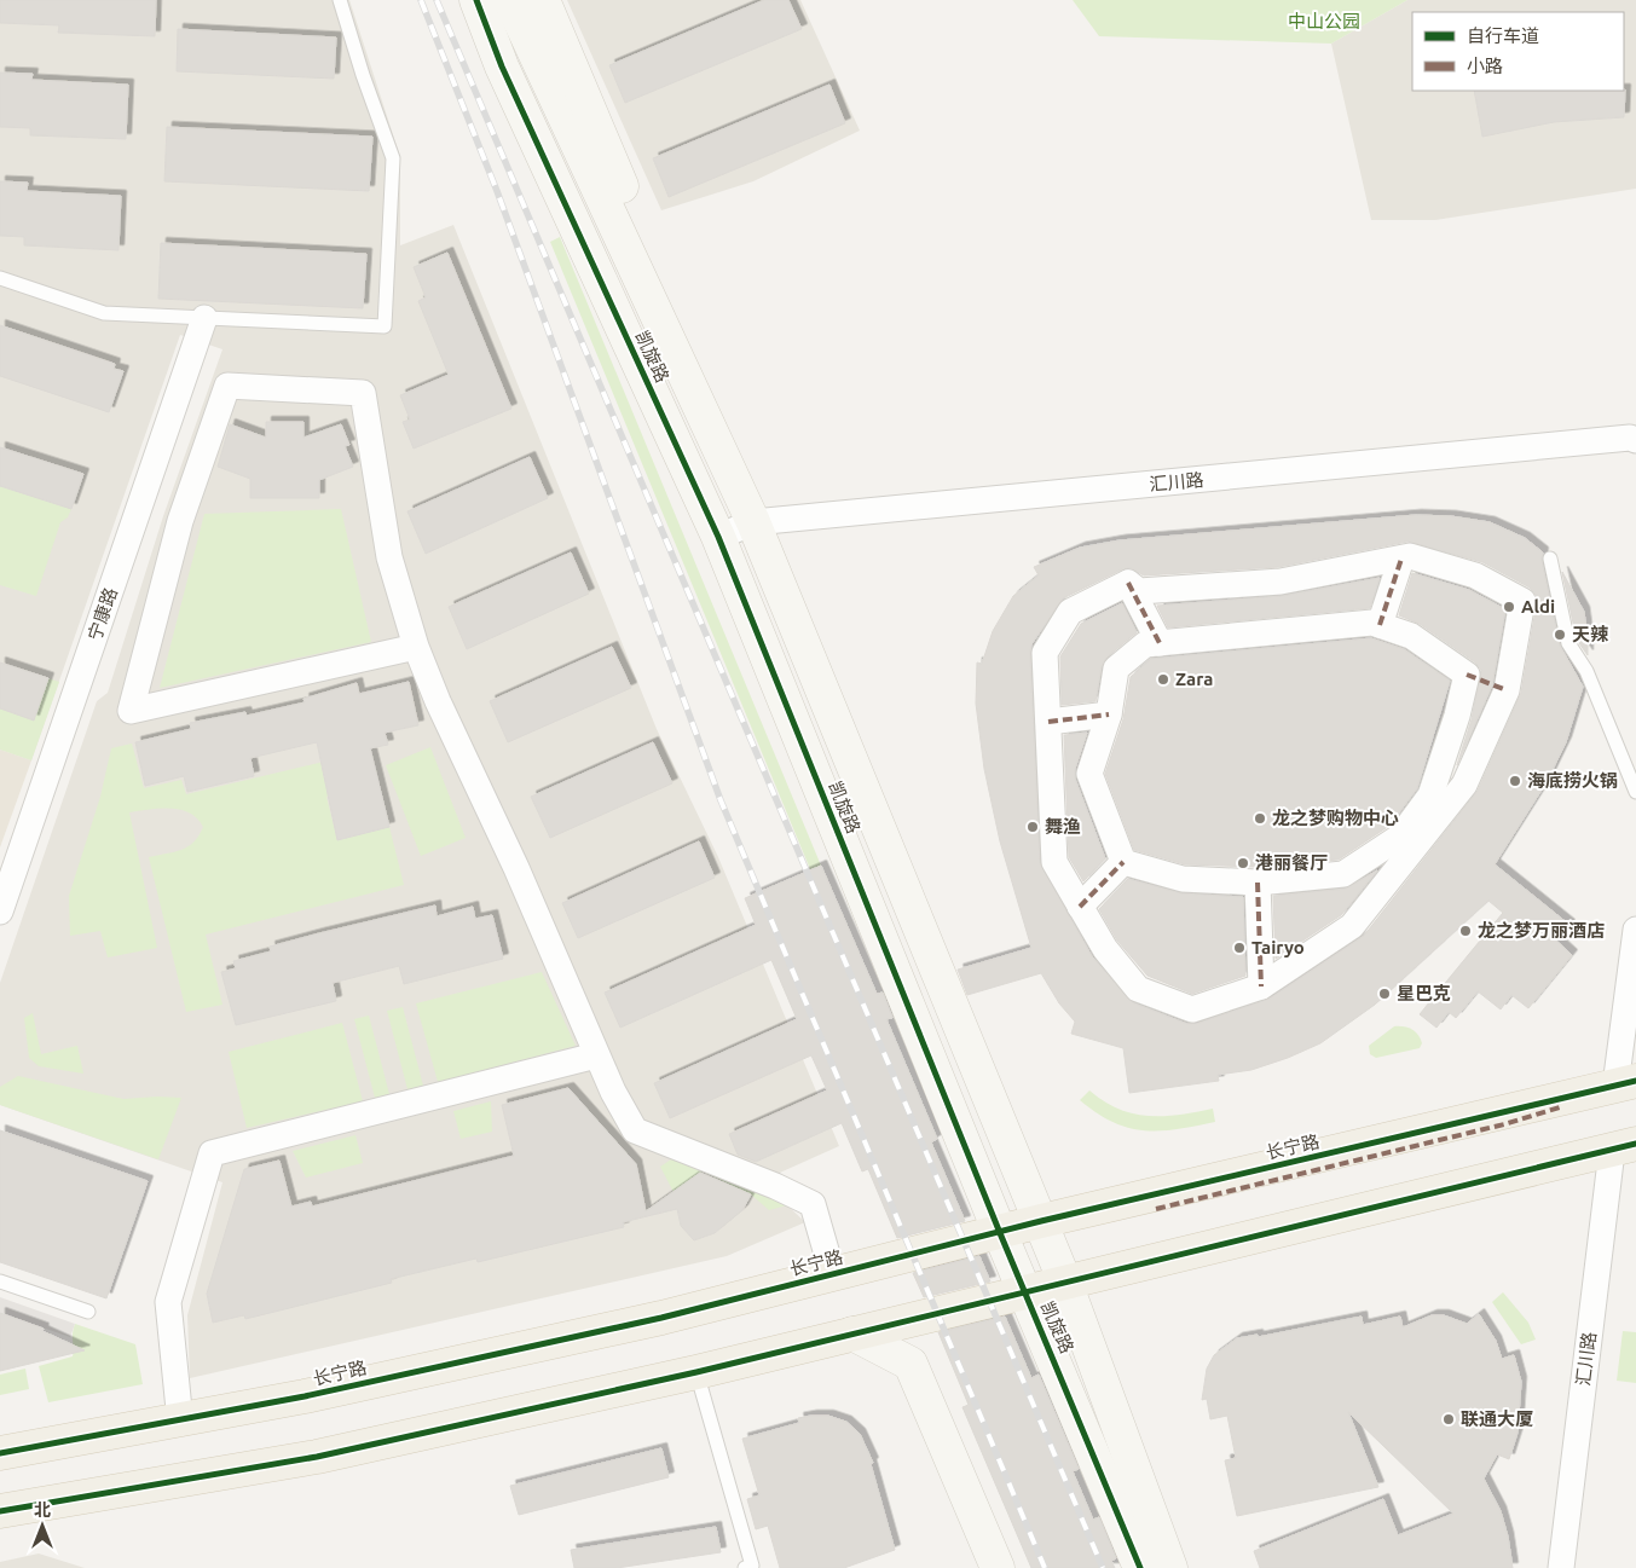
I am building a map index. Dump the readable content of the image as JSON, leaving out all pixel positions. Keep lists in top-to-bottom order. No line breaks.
{"streets":{"main road":["长宁路"],"street":["凯旋路","汇川路","宁康路"]},"crossings":[["凯旋路","汇川路"],["凯旋路","长宁路"]],"parks":["中山公园"],"places":["Aldi","天辣","Zara","海底捞火锅","龙之梦购物中心","舞渔","港丽餐厅","龙之梦万丽酒店","Tairyo","星巴克","联通大厦"],"legend":["自行车道","小路"],"north":"top"}
